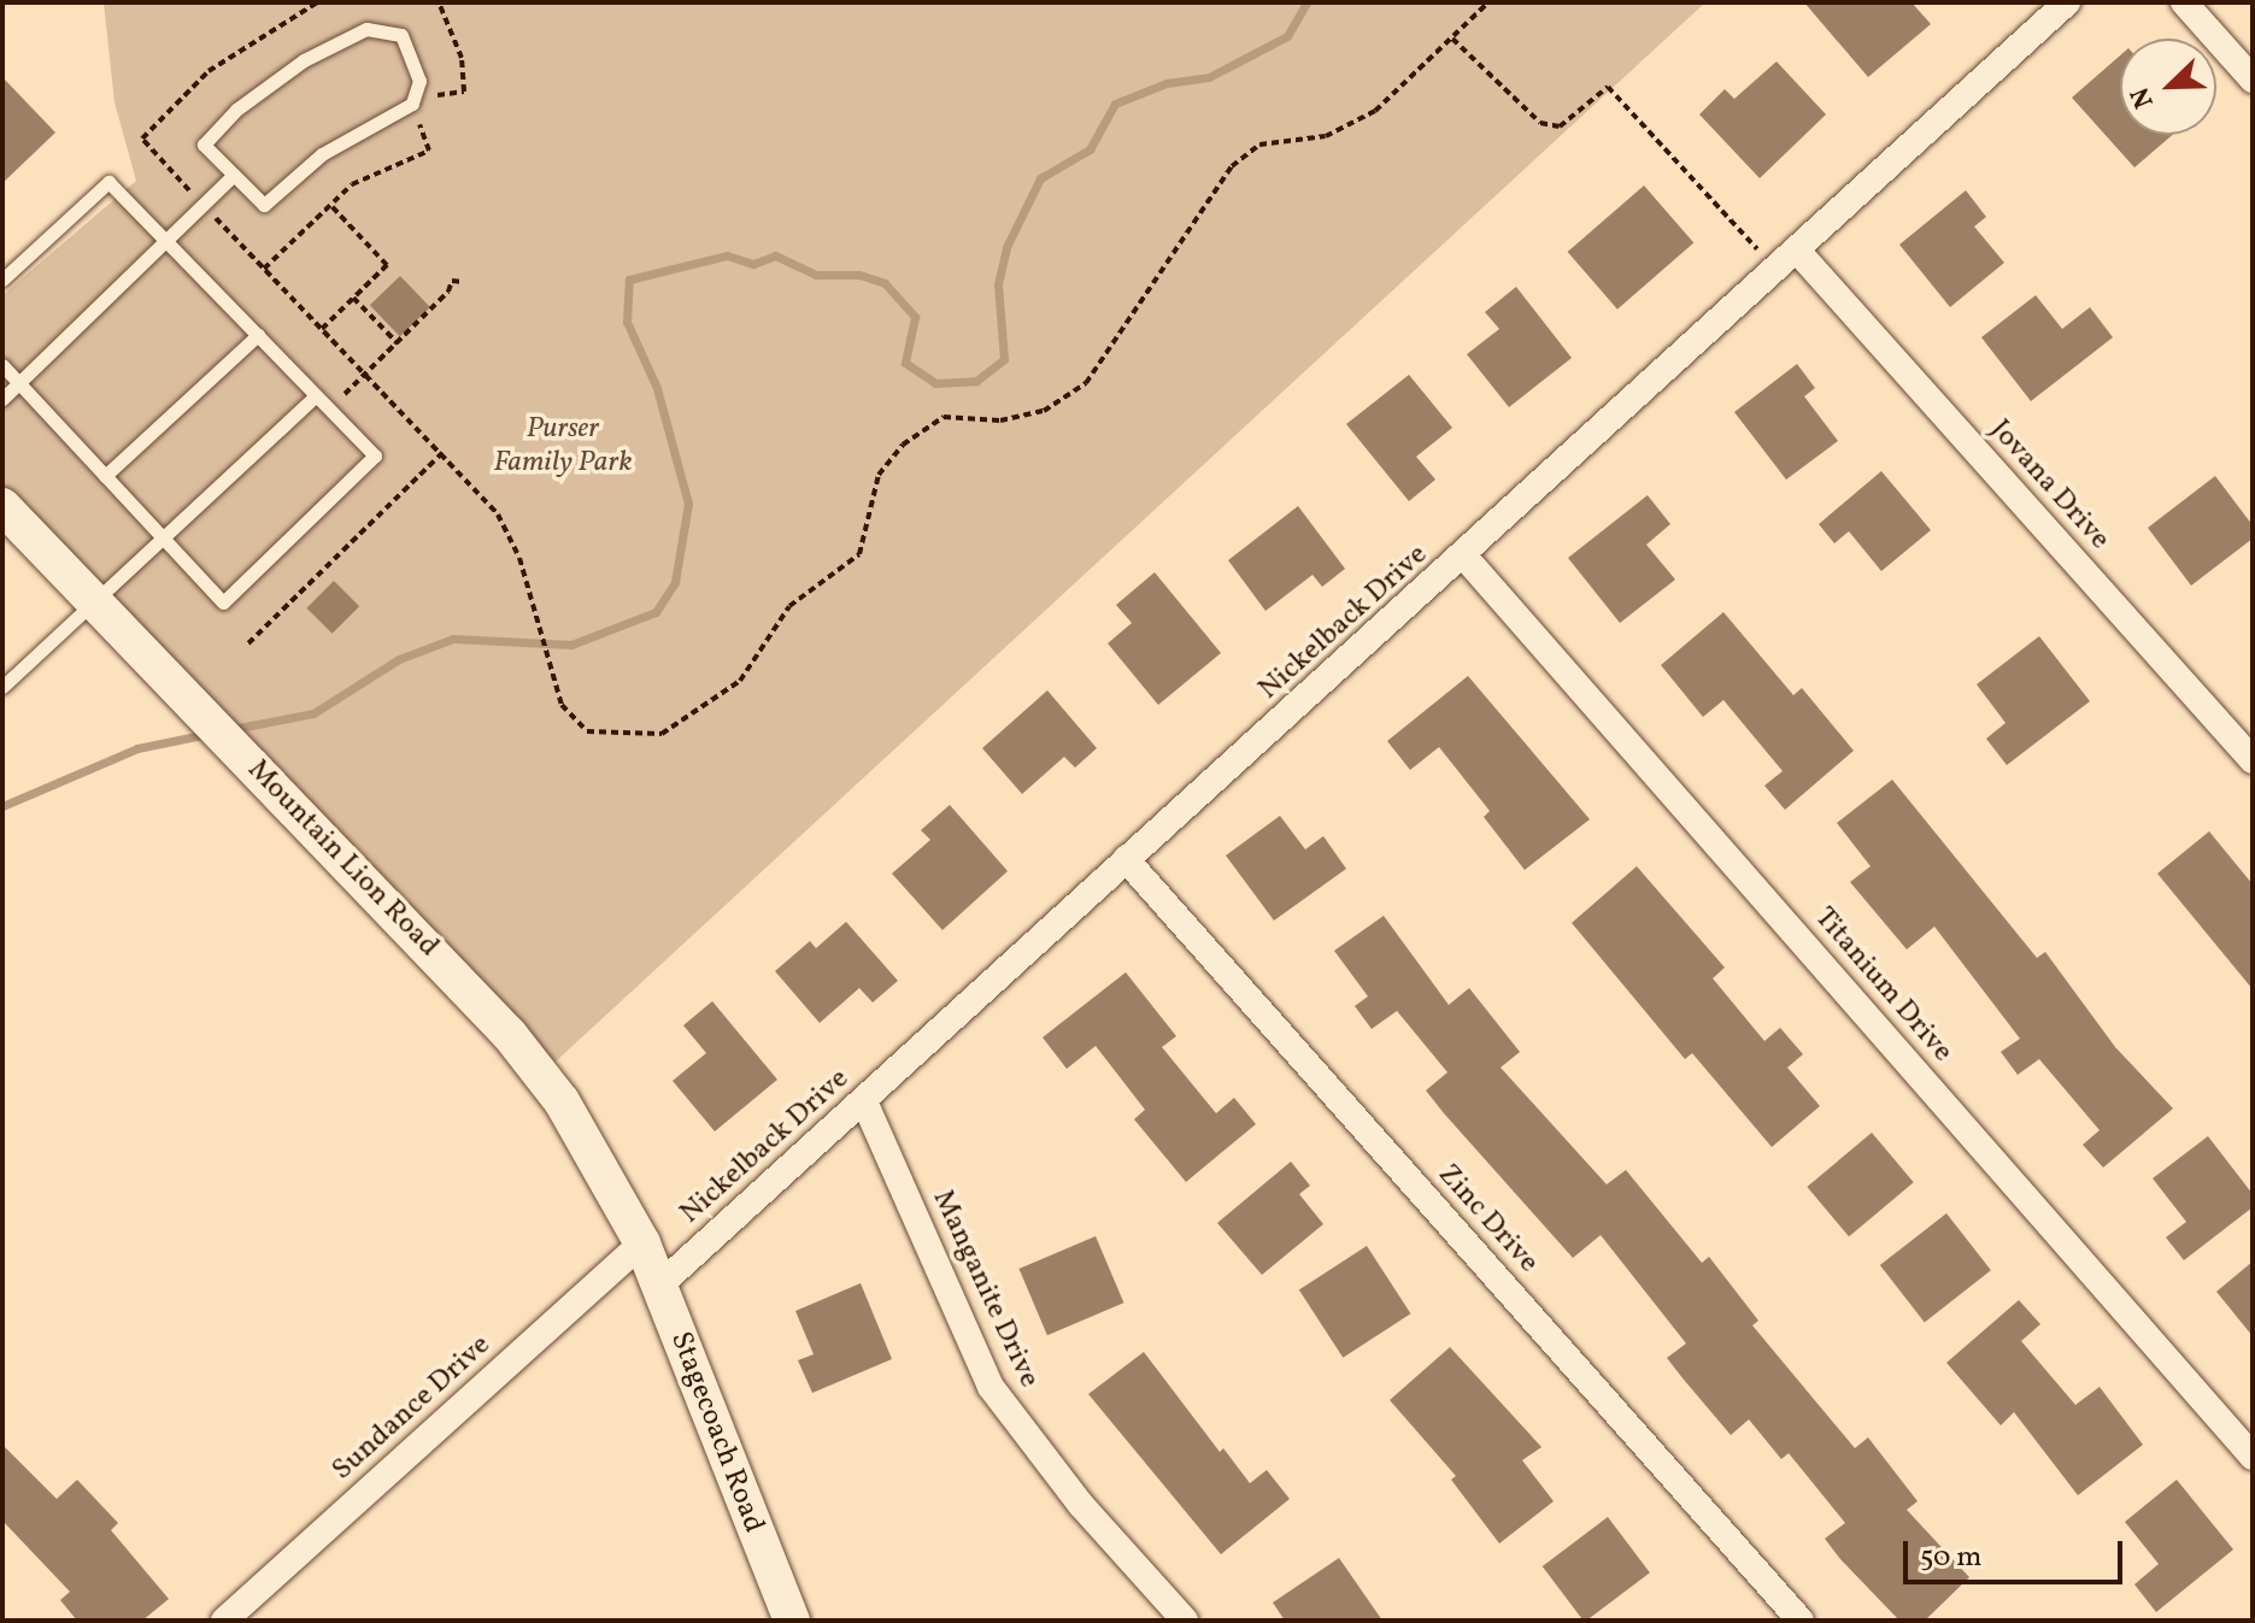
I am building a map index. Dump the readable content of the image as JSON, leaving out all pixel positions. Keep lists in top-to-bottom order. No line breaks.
{"streets":{"street":["Jovana Drive","Nickelback Drive","Mountain Lion Road","Titanium Drive","Zinc Drive","Manganite Drive","Sundance Drive","Stagecoach Road"]},"crossings":[["Jovana Drive","Nickelback Drive"],["Nickelback Drive","Titanium Drive"],["Nickelback Drive","Zinc Drive"],["Nickelback Drive","Manganite Drive"],["Nickelback Drive","Stagecoach Road"],["Mountain Lion Road","Sundance Drive"],["Mountain Lion Road","Stagecoach Road"],["Sundance Drive","Stagecoach Road"]],"parks":["Purser Family Park"],"scale_bar":"50 m","north":"bottom left"}
